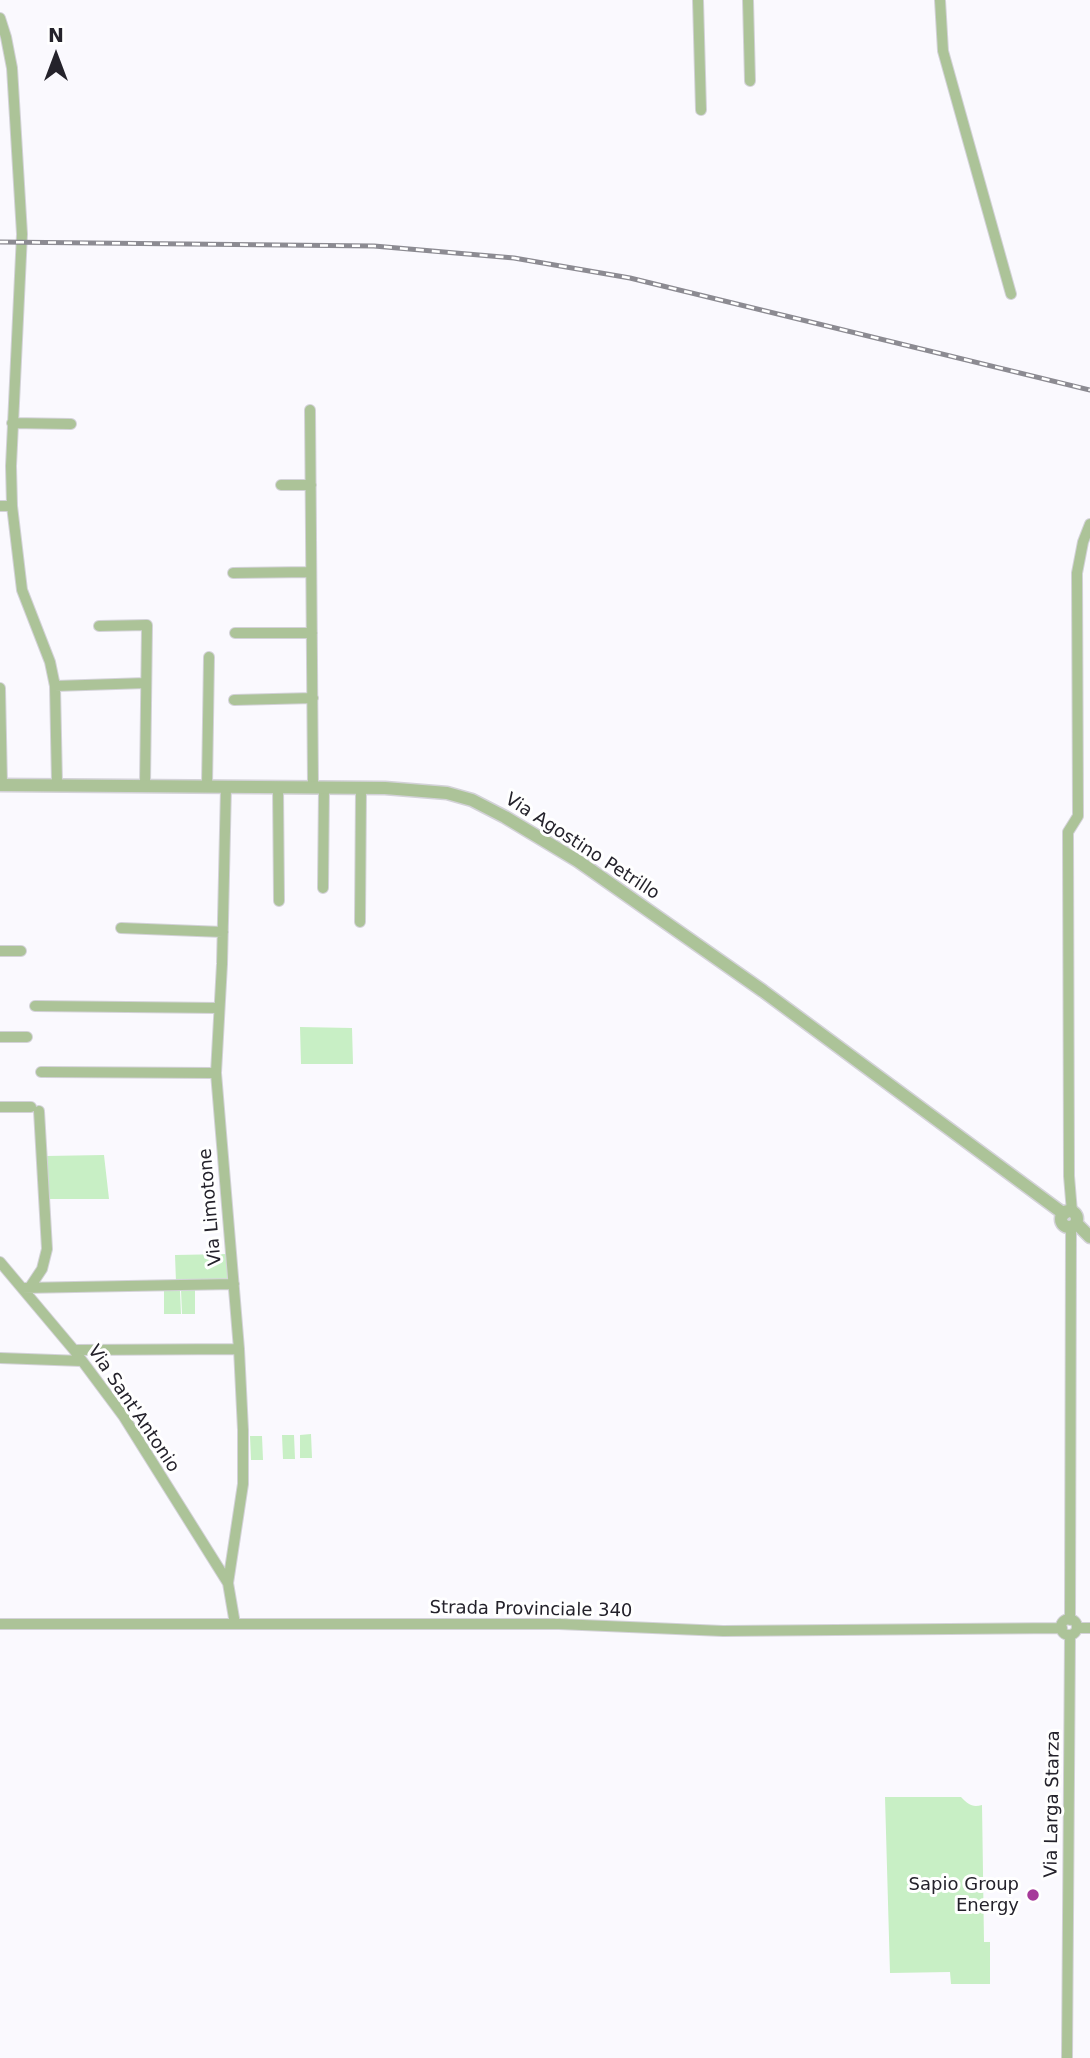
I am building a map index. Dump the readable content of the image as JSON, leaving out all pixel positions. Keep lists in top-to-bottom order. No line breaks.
{"streets":{"street":["Via Agostino Petrillo","Via Limotone","Via Sant'Antonio","Strada Provinciale 340","Via Larga Starza"]},"crossings":[["Via Agostino Petrillo","Via Limotone"],["Via Agostino Petrillo","Via Larga Starza"],["Via Limotone","Via Sant'Antonio"],["Via Limotone","Strada Provinciale 340"],["Strada Provinciale 340","Via Larga Starza"]],"places":["Sapio Group Energy"],"north":"top"}
